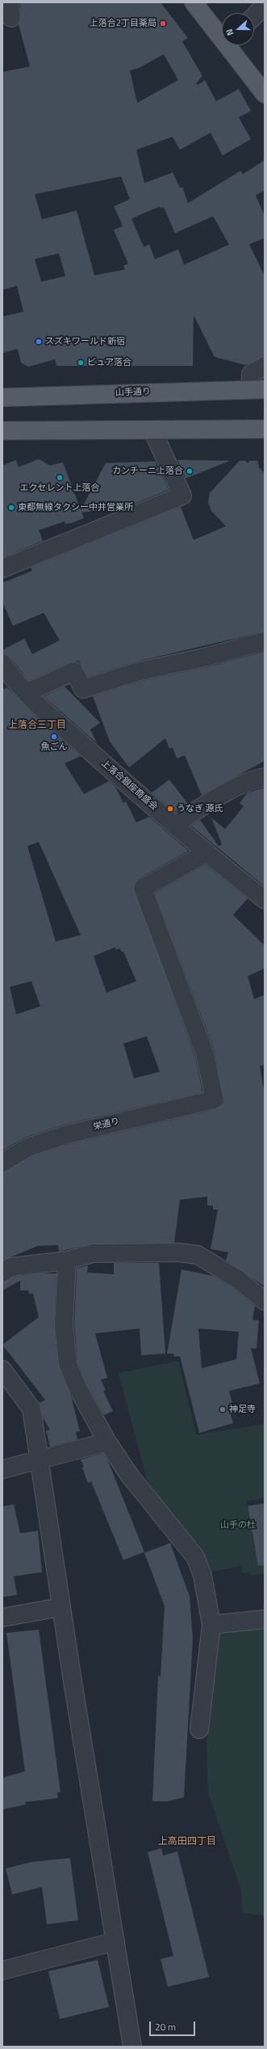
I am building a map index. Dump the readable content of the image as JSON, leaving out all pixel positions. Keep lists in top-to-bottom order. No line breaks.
{"streets":{"main road":["山手通り"],"street":["上落合銀座商盛会","栄通り"]},"crossings":[["上落合銀座商盛会","栄通り"]],"districts":["上落合三丁目","上高田四丁目"],"parks":["山手の杜"],"places":["上落合2丁目薬局","スズキワールド新宿","ビュア落合","カンチーニ上落合","エクセレント上落合","東都無線タクシー中井営業所","魚ごん","うなぎ 源氏","神足寺"],"scale_bar":"20 m","north":"left"}
